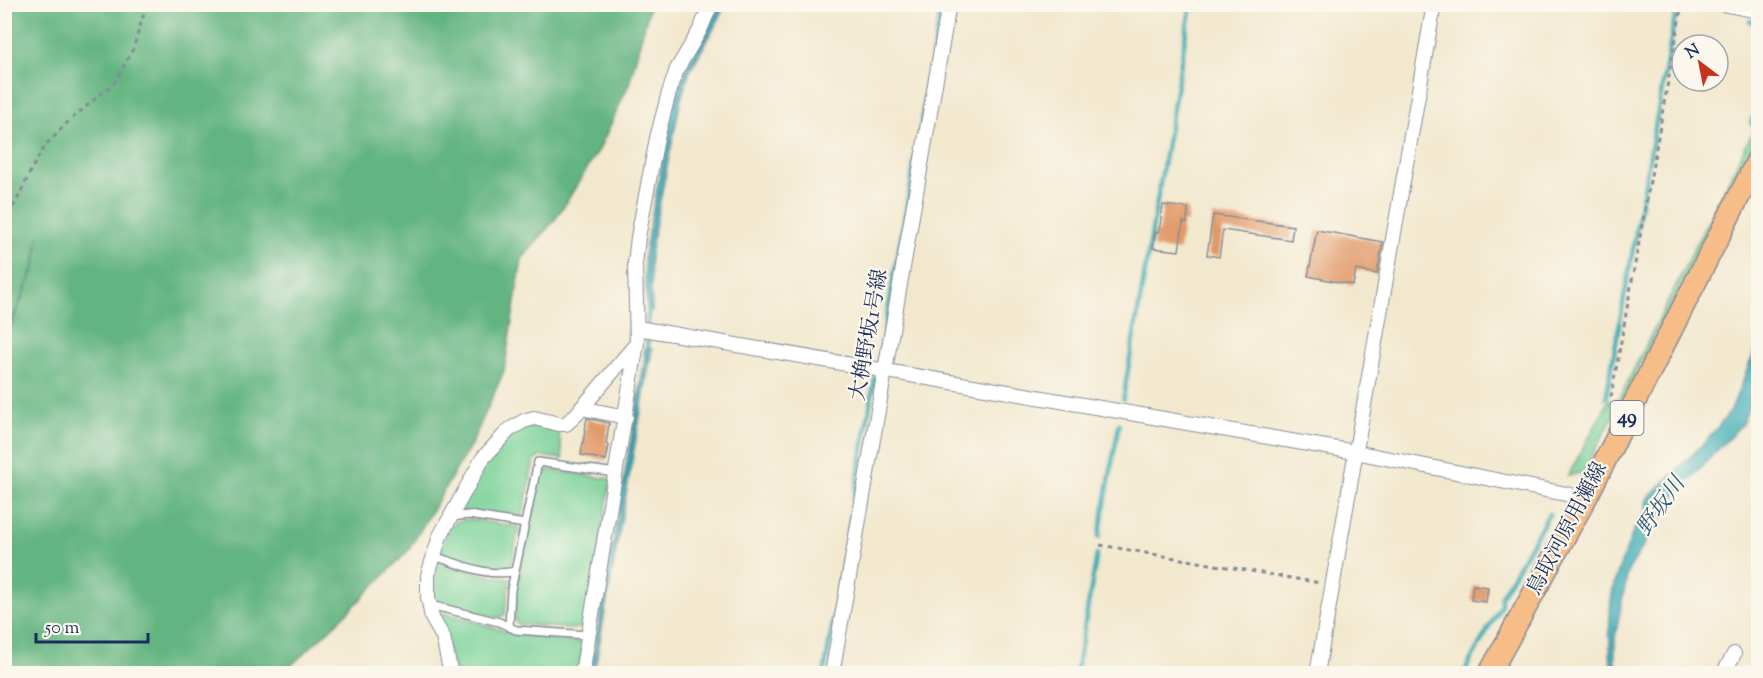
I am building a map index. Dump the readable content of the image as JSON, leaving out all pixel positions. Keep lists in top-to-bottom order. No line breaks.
{"streets":{"main road":["49","鳥取河原用瀬線"],"street":["大桷野坂1号線"]},"water":["野坂川"],"scale_bar":"50 m","north":"top left"}
